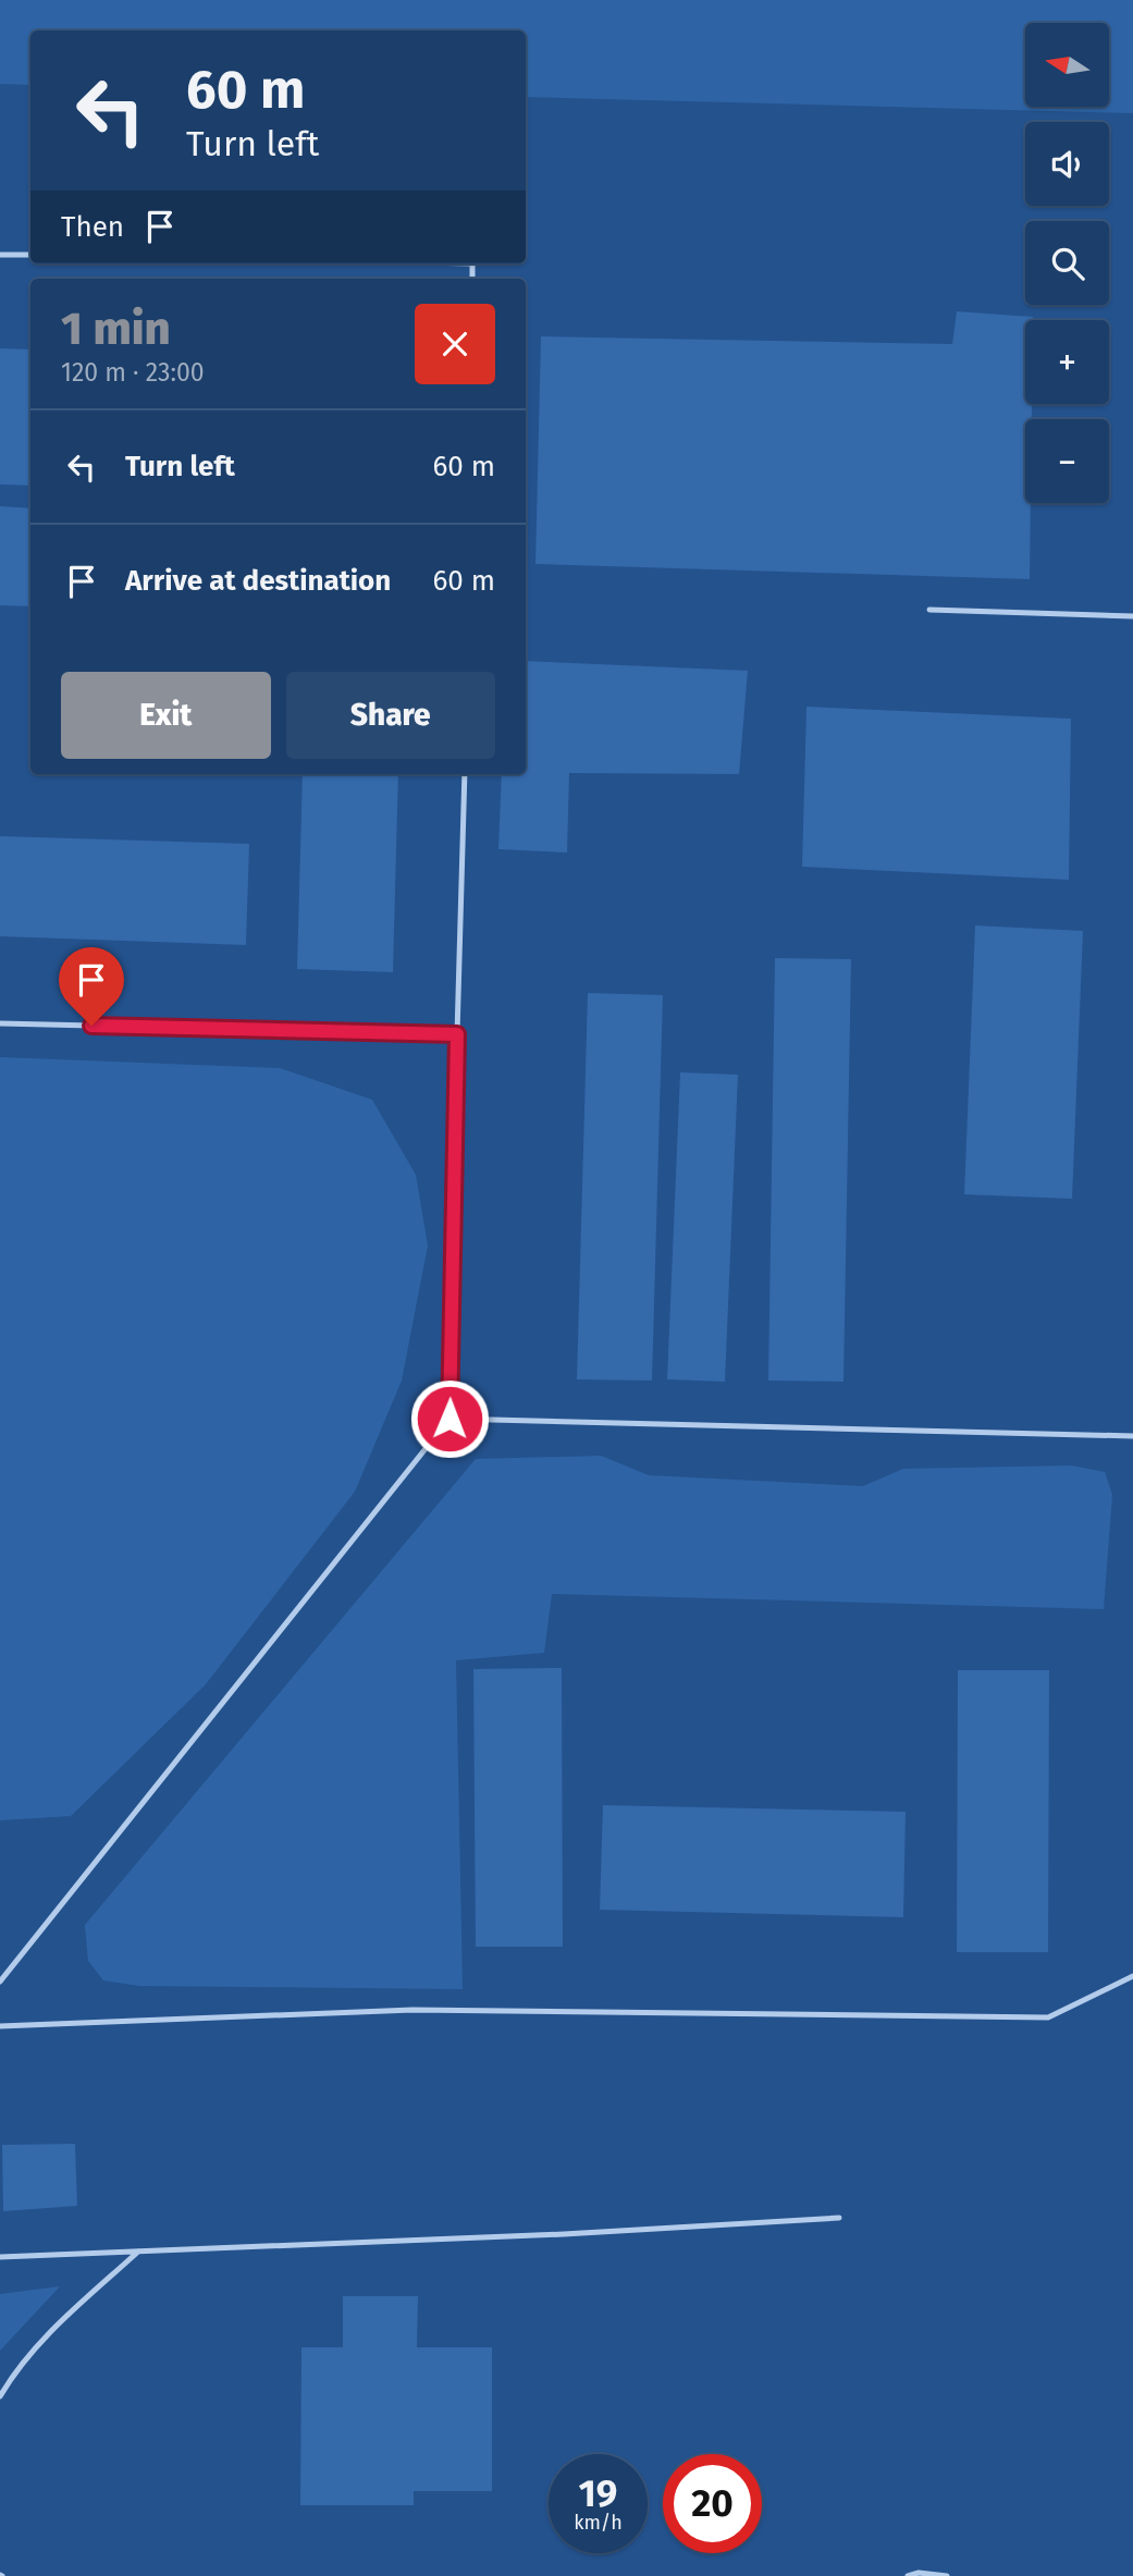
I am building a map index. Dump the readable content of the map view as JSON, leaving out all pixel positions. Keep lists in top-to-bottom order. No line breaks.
{"north":"left","page":{"map_buttons":["+","−"],"turn":["60 m","Turn left"],"then":"Then","heading":["1 min","120 m · 23:00"],"list":[{"name":"Turn left","value":"60 m"},{"name":"Arrive at destination","value":"60 m"}],"buttons":["Exit","Share"],"speed":"19 km/h","limit":"20"}}
